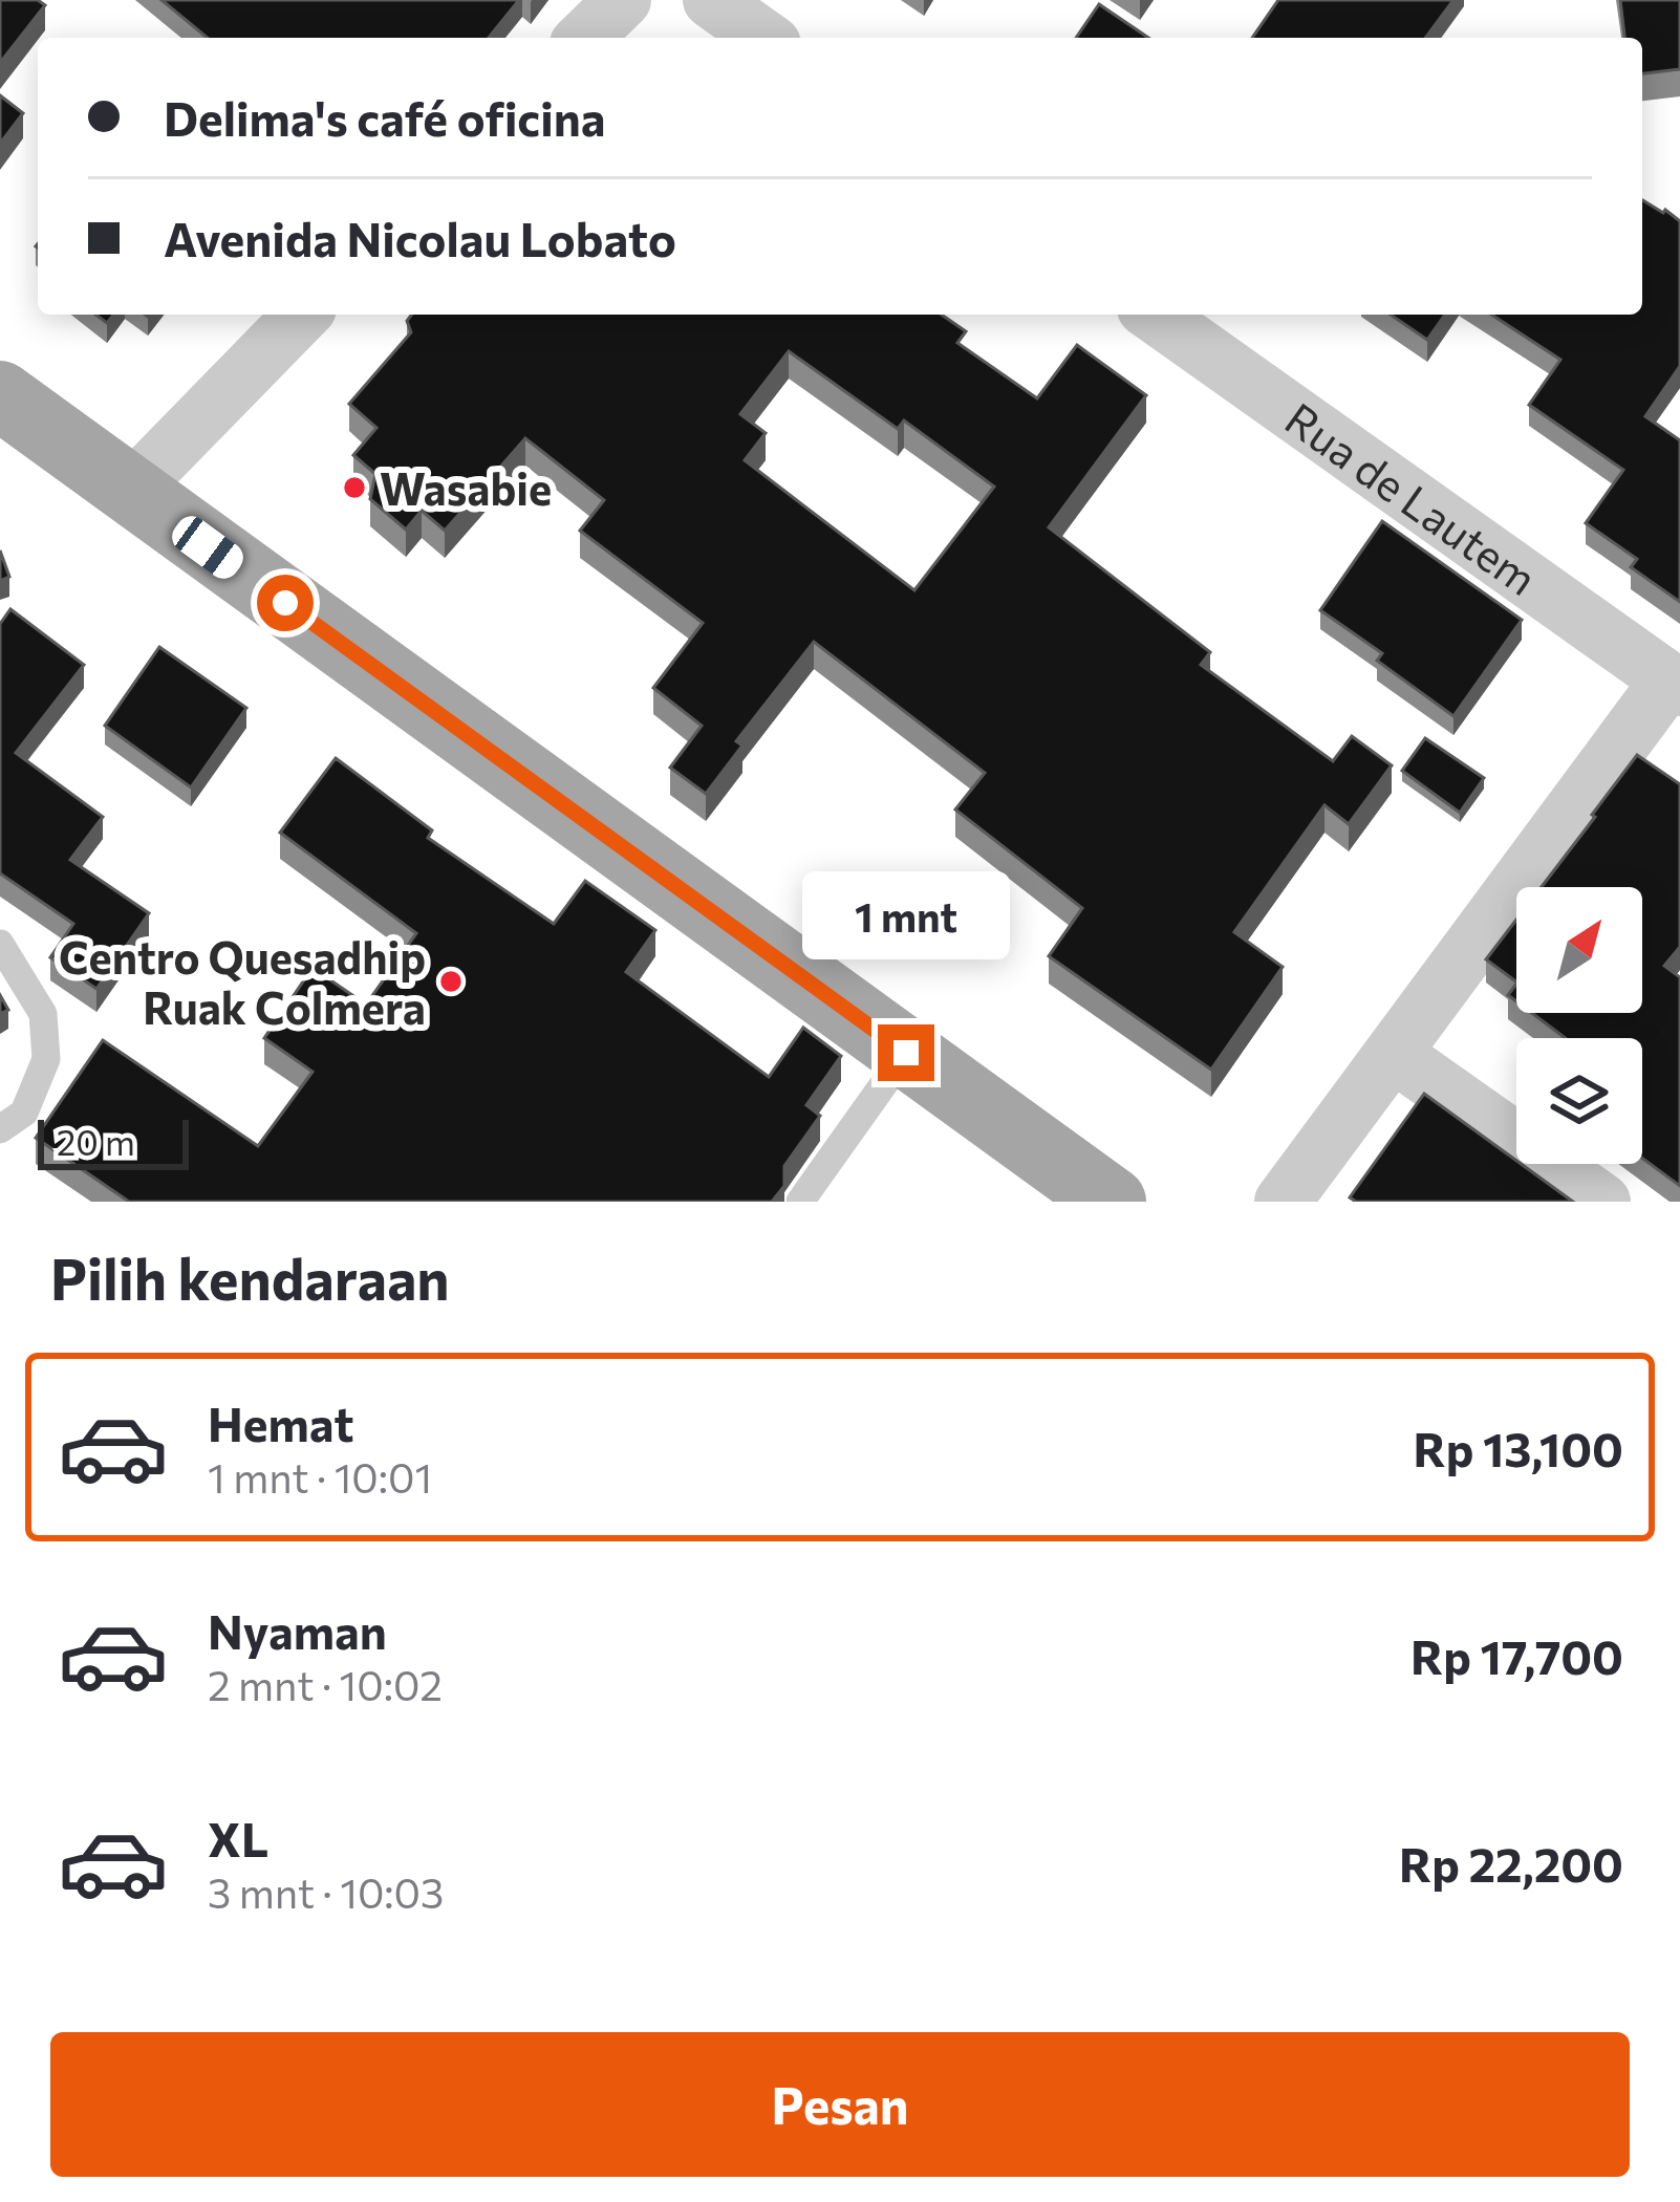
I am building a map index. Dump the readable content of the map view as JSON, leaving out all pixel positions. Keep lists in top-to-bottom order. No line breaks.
{"streets":{"street":["Rua de Lautem"]},"places":["Wasabie","Centro Quesadhip Ruak Colmera"],"scale_bar":"20 m","north":"top right","page":{"banner":["Delima's café oficina","Avenida Nicolau Lobato"],"bubble":"1 mnt","scale":"20 m","heading":"Pilih kendaraan","list":[{"name":"Hemat","note":"1 mnt · 10:01","value":"Rp 13,100"},{"name":"Nyaman","note":"2 mnt · 10:02","value":"Rp 17,700"},{"name":"XL","note":"3 mnt · 10:03","value":"Rp 22,200"}],"buttons":"Pesan"}}
